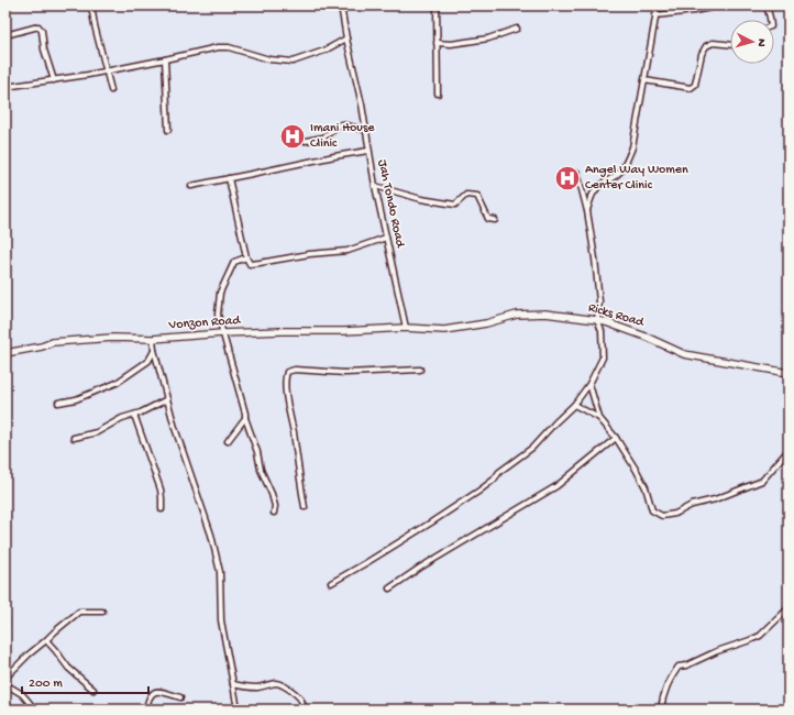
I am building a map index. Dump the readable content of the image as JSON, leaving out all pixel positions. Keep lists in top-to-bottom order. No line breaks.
{"streets":{"street":["Jah Tondo Road","Ricks Road","Vonzon Road"]},"crossings":[["Jah Tondo Road","Ricks Road"],["Jah Tondo Road","Vonzon Road"],["Ricks Road","Vonzon Road"]],"places":{"hospital":["Imani House Clinic","Angel Way Women Center Clinic"]},"scale_bar":"200 m","north":"right"}
